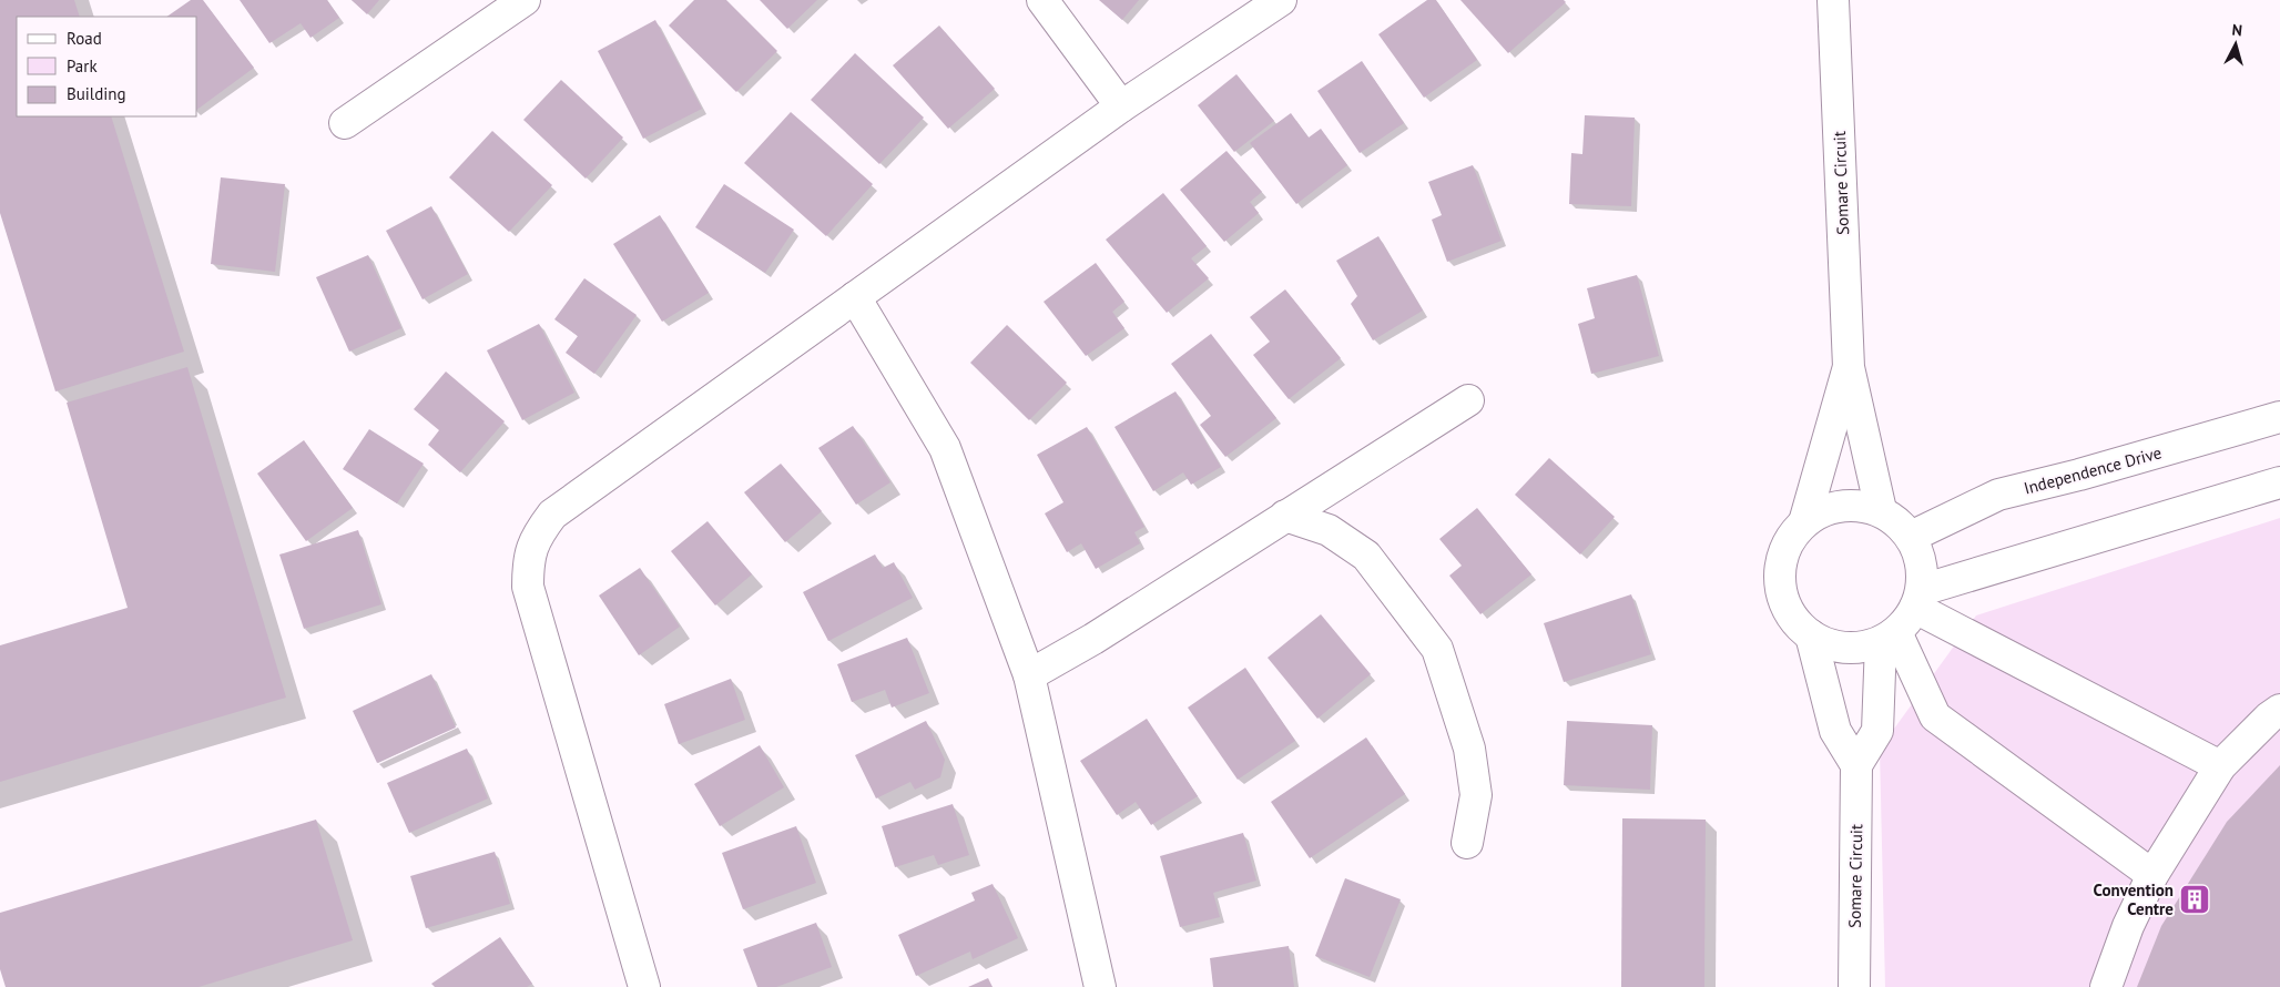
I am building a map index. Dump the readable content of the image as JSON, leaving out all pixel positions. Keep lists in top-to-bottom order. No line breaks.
{"streets":{"street":["Somare Circuit","Independence Drive"]},"crossings":[["Somare Circuit","Independence Drive"]],"places":{"building":["Convention Centre"]},"legend":["Road","Park","Building"],"north":"top"}
